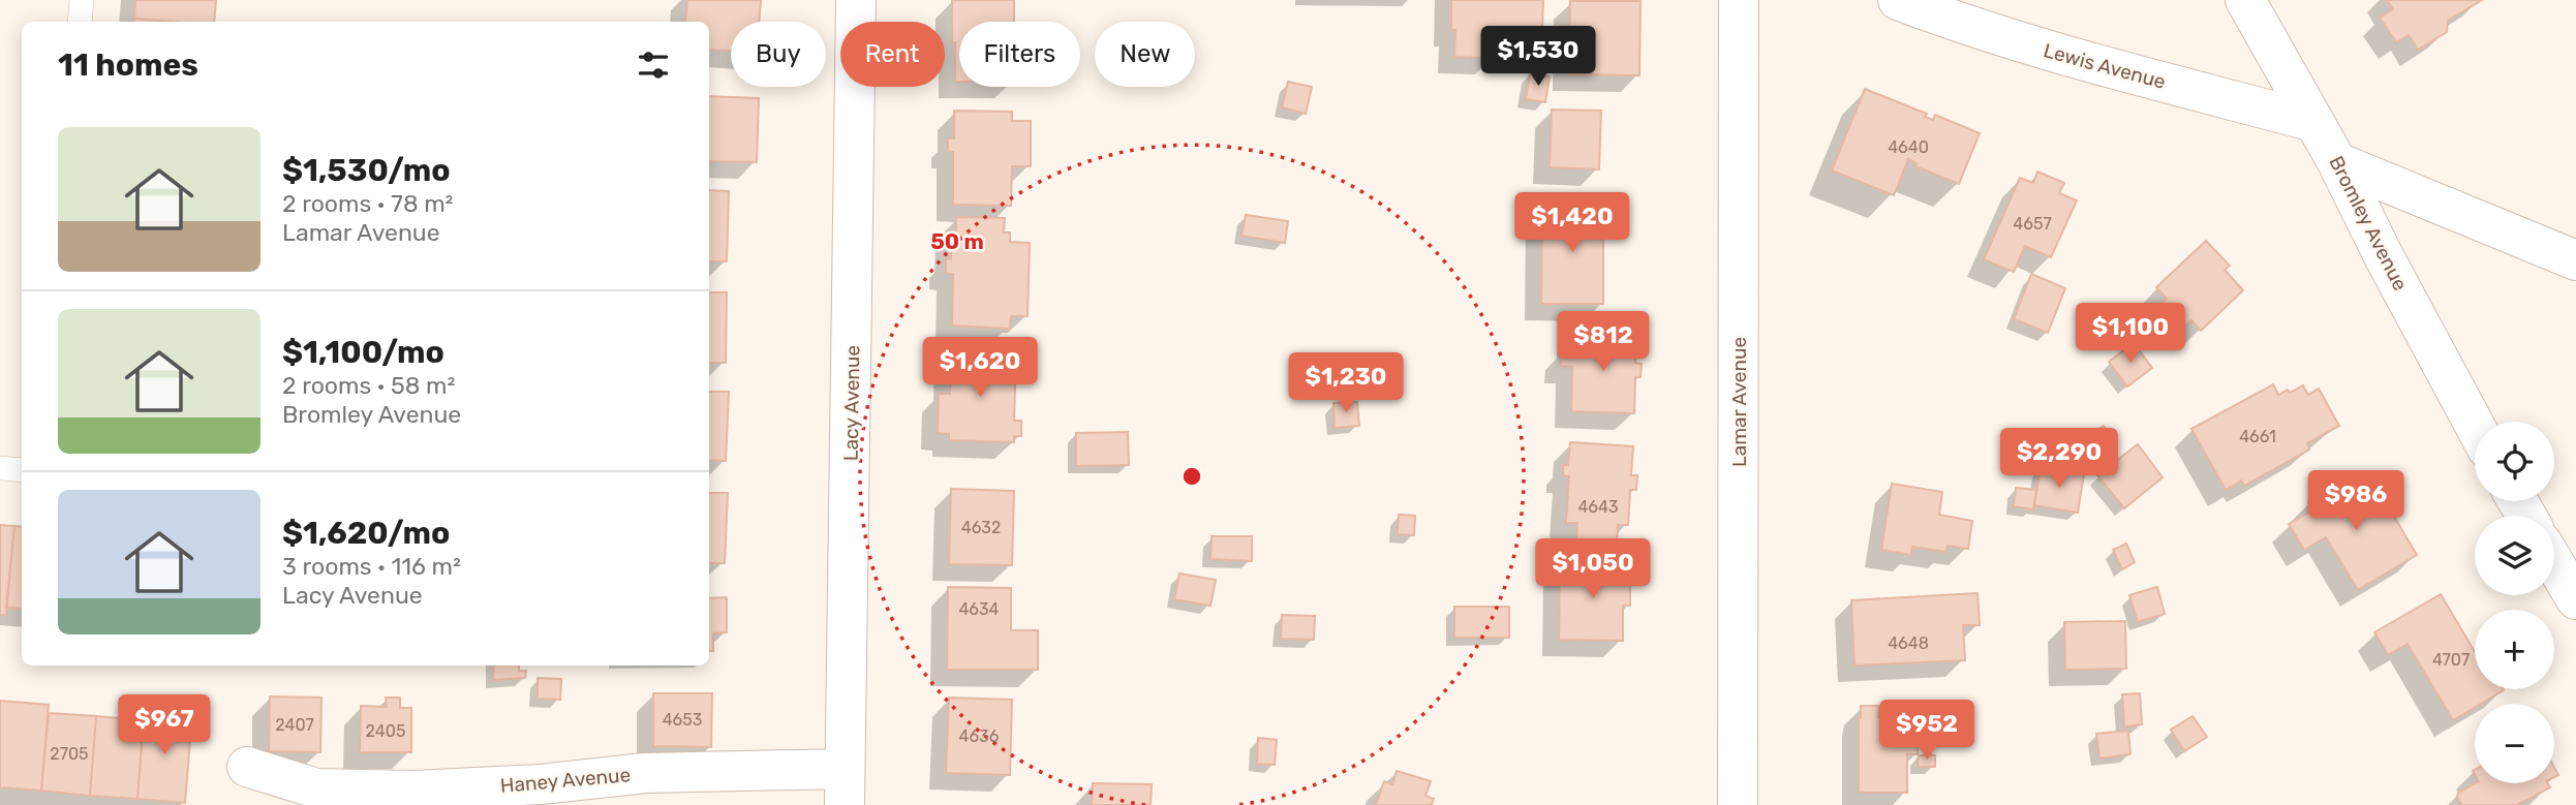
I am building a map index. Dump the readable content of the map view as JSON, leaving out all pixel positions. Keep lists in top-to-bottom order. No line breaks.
{"streets":{"street":["Lewis Avenue","Bromley Avenue","Lamar Avenue","Lacy Avenue","Haney Avenue"]},"crossings":[["Lewis Avenue","Bromley Avenue"],["Lacy Avenue","Haney Avenue"]],"house_numbers":["4640","4657","4661","4643","4632","4634","4648","4707","4653","2407","2405","4636","2705"],"page":{"chip":["Buy","Rent","Filters","New"],"heading":"11 homes","price":["$1,530","$1,420","$1,100","$812","$1,620","$1,230","$2,290","$986","$1,050","$967","$952"],"list":[{"name":"$1,530/mo","note":"2 rooms · 78 m² · Lamar Avenue"},{"name":"$1,100/mo","note":"2 rooms · 58 m² · Bromley Avenue"},{"name":"$1,620/mo","note":"3 rooms · 116 m² · Lacy Avenue"}],"map_buttons":["+","−"]},"rings":["50 m"]}
